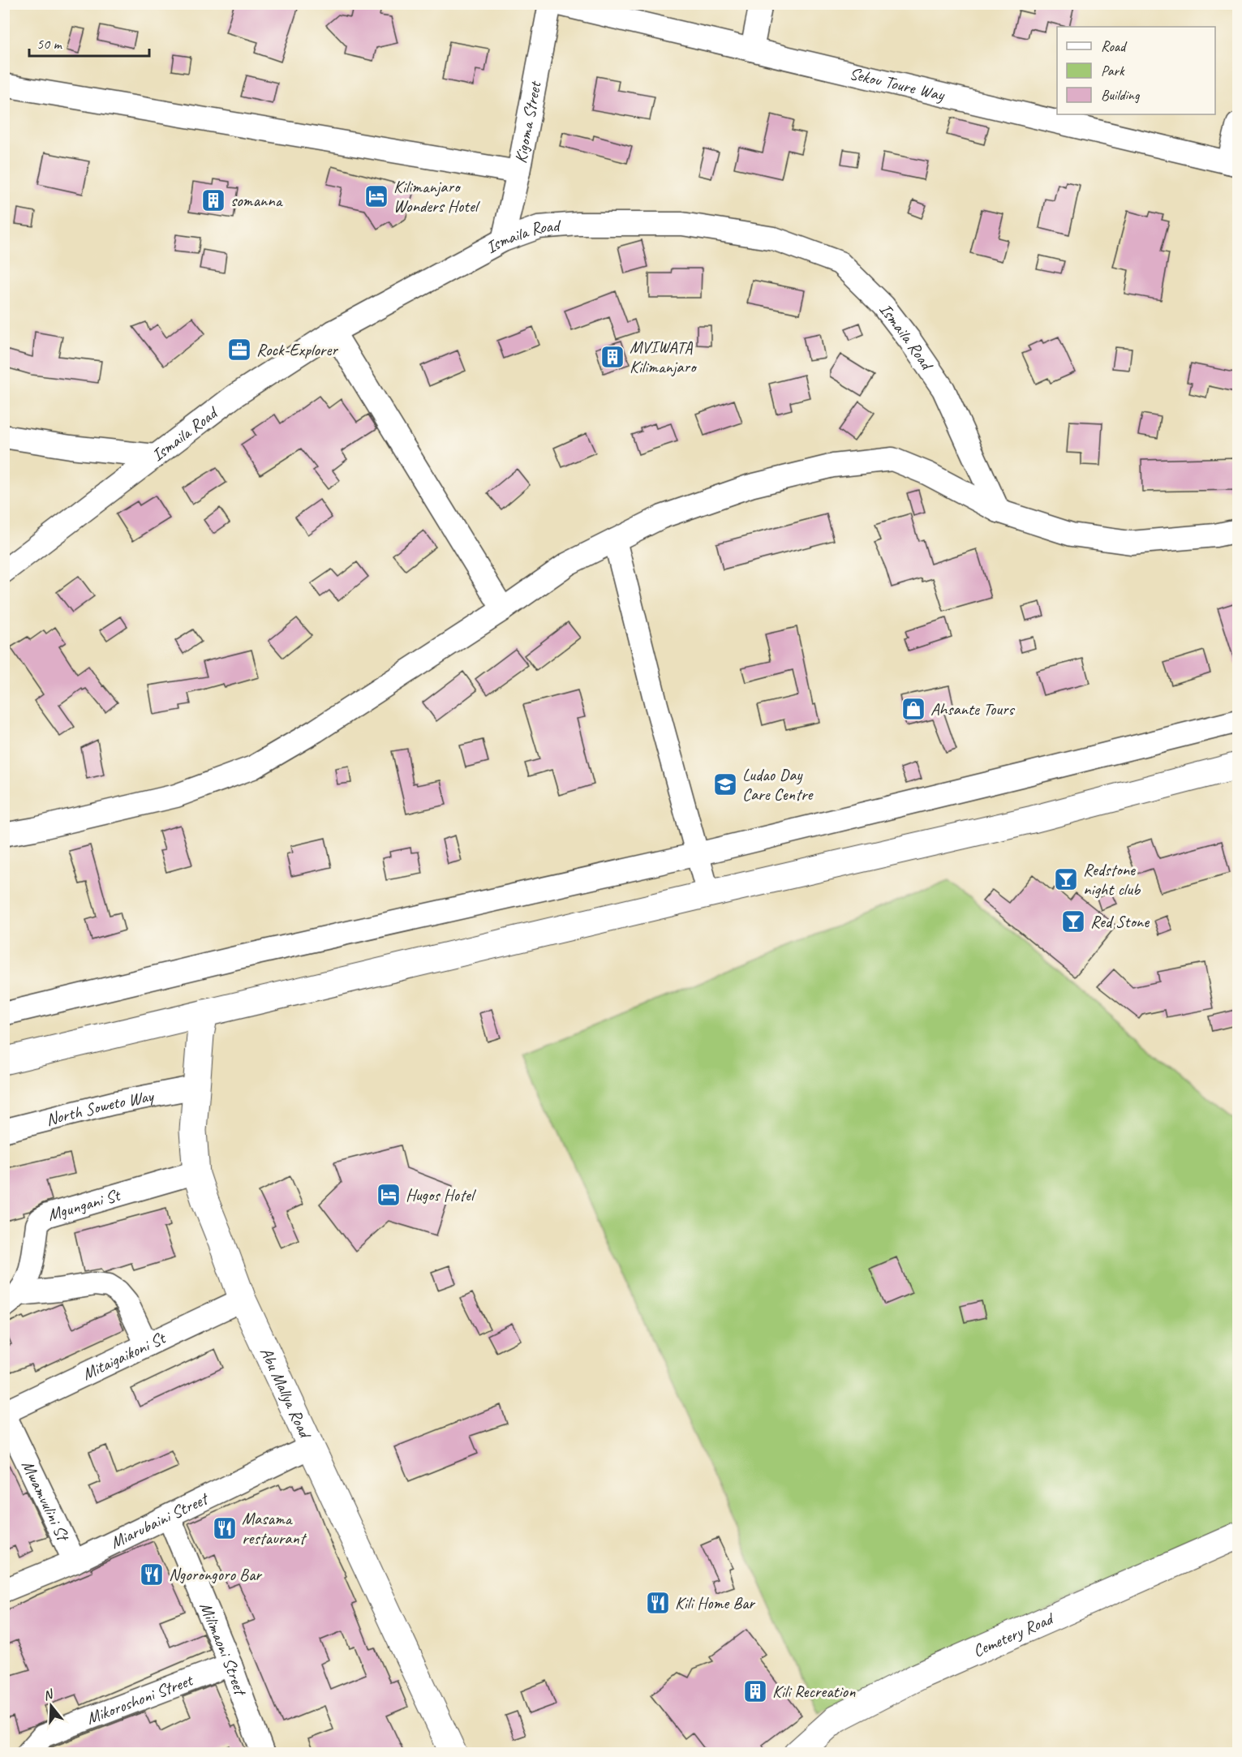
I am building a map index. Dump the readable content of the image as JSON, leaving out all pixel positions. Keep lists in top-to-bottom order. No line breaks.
{"streets":{"main road":["Abu Mallya Road","Cemetery Road"],"street":["Sekou Toure Way","Kigoma Street","Ismaila Road","North Soweto Way","Mgungani St","Mitaigaikoni St","Mwamvulini St","Miarubaini Street","Milimaoni Street","Mikoroshoni Street"]},"crossings":[["Kigoma Street","Ismaila Road"],["North Soweto Way","Abu Mallya Road"],["Mgungani St","Abu Mallya Road"],["Mitaigaikoni St","Abu Mallya Road"],["Mitaigaikoni St","Mwamvulini St"],["Abu Mallya Road","Miarubaini Street"],["Mwamvulini St","Miarubaini Street"],["Miarubaini Street","Milimaoni Street"],["Milimaoni Street","Mikoroshoni Street"]],"places":{"hotel":["Kilimanjaro Wonders Hotel","Hugos Hotel"],"building":["somanna","MVIWATA Kilimanjaro","Kili Recreation"],"office":["Rock-Explorer"],"shop":["Ahsante Tours"],"school or university":["Ludao Day Care Centre"],"bar":["Redstone night club","Red Stone"],"restaurant":["Masama restaurant","Ngorongoro Bar","Kili Home Bar"]},"legend":["Road","Park","Building"],"scale_bar":"50 m","north":"top"}
